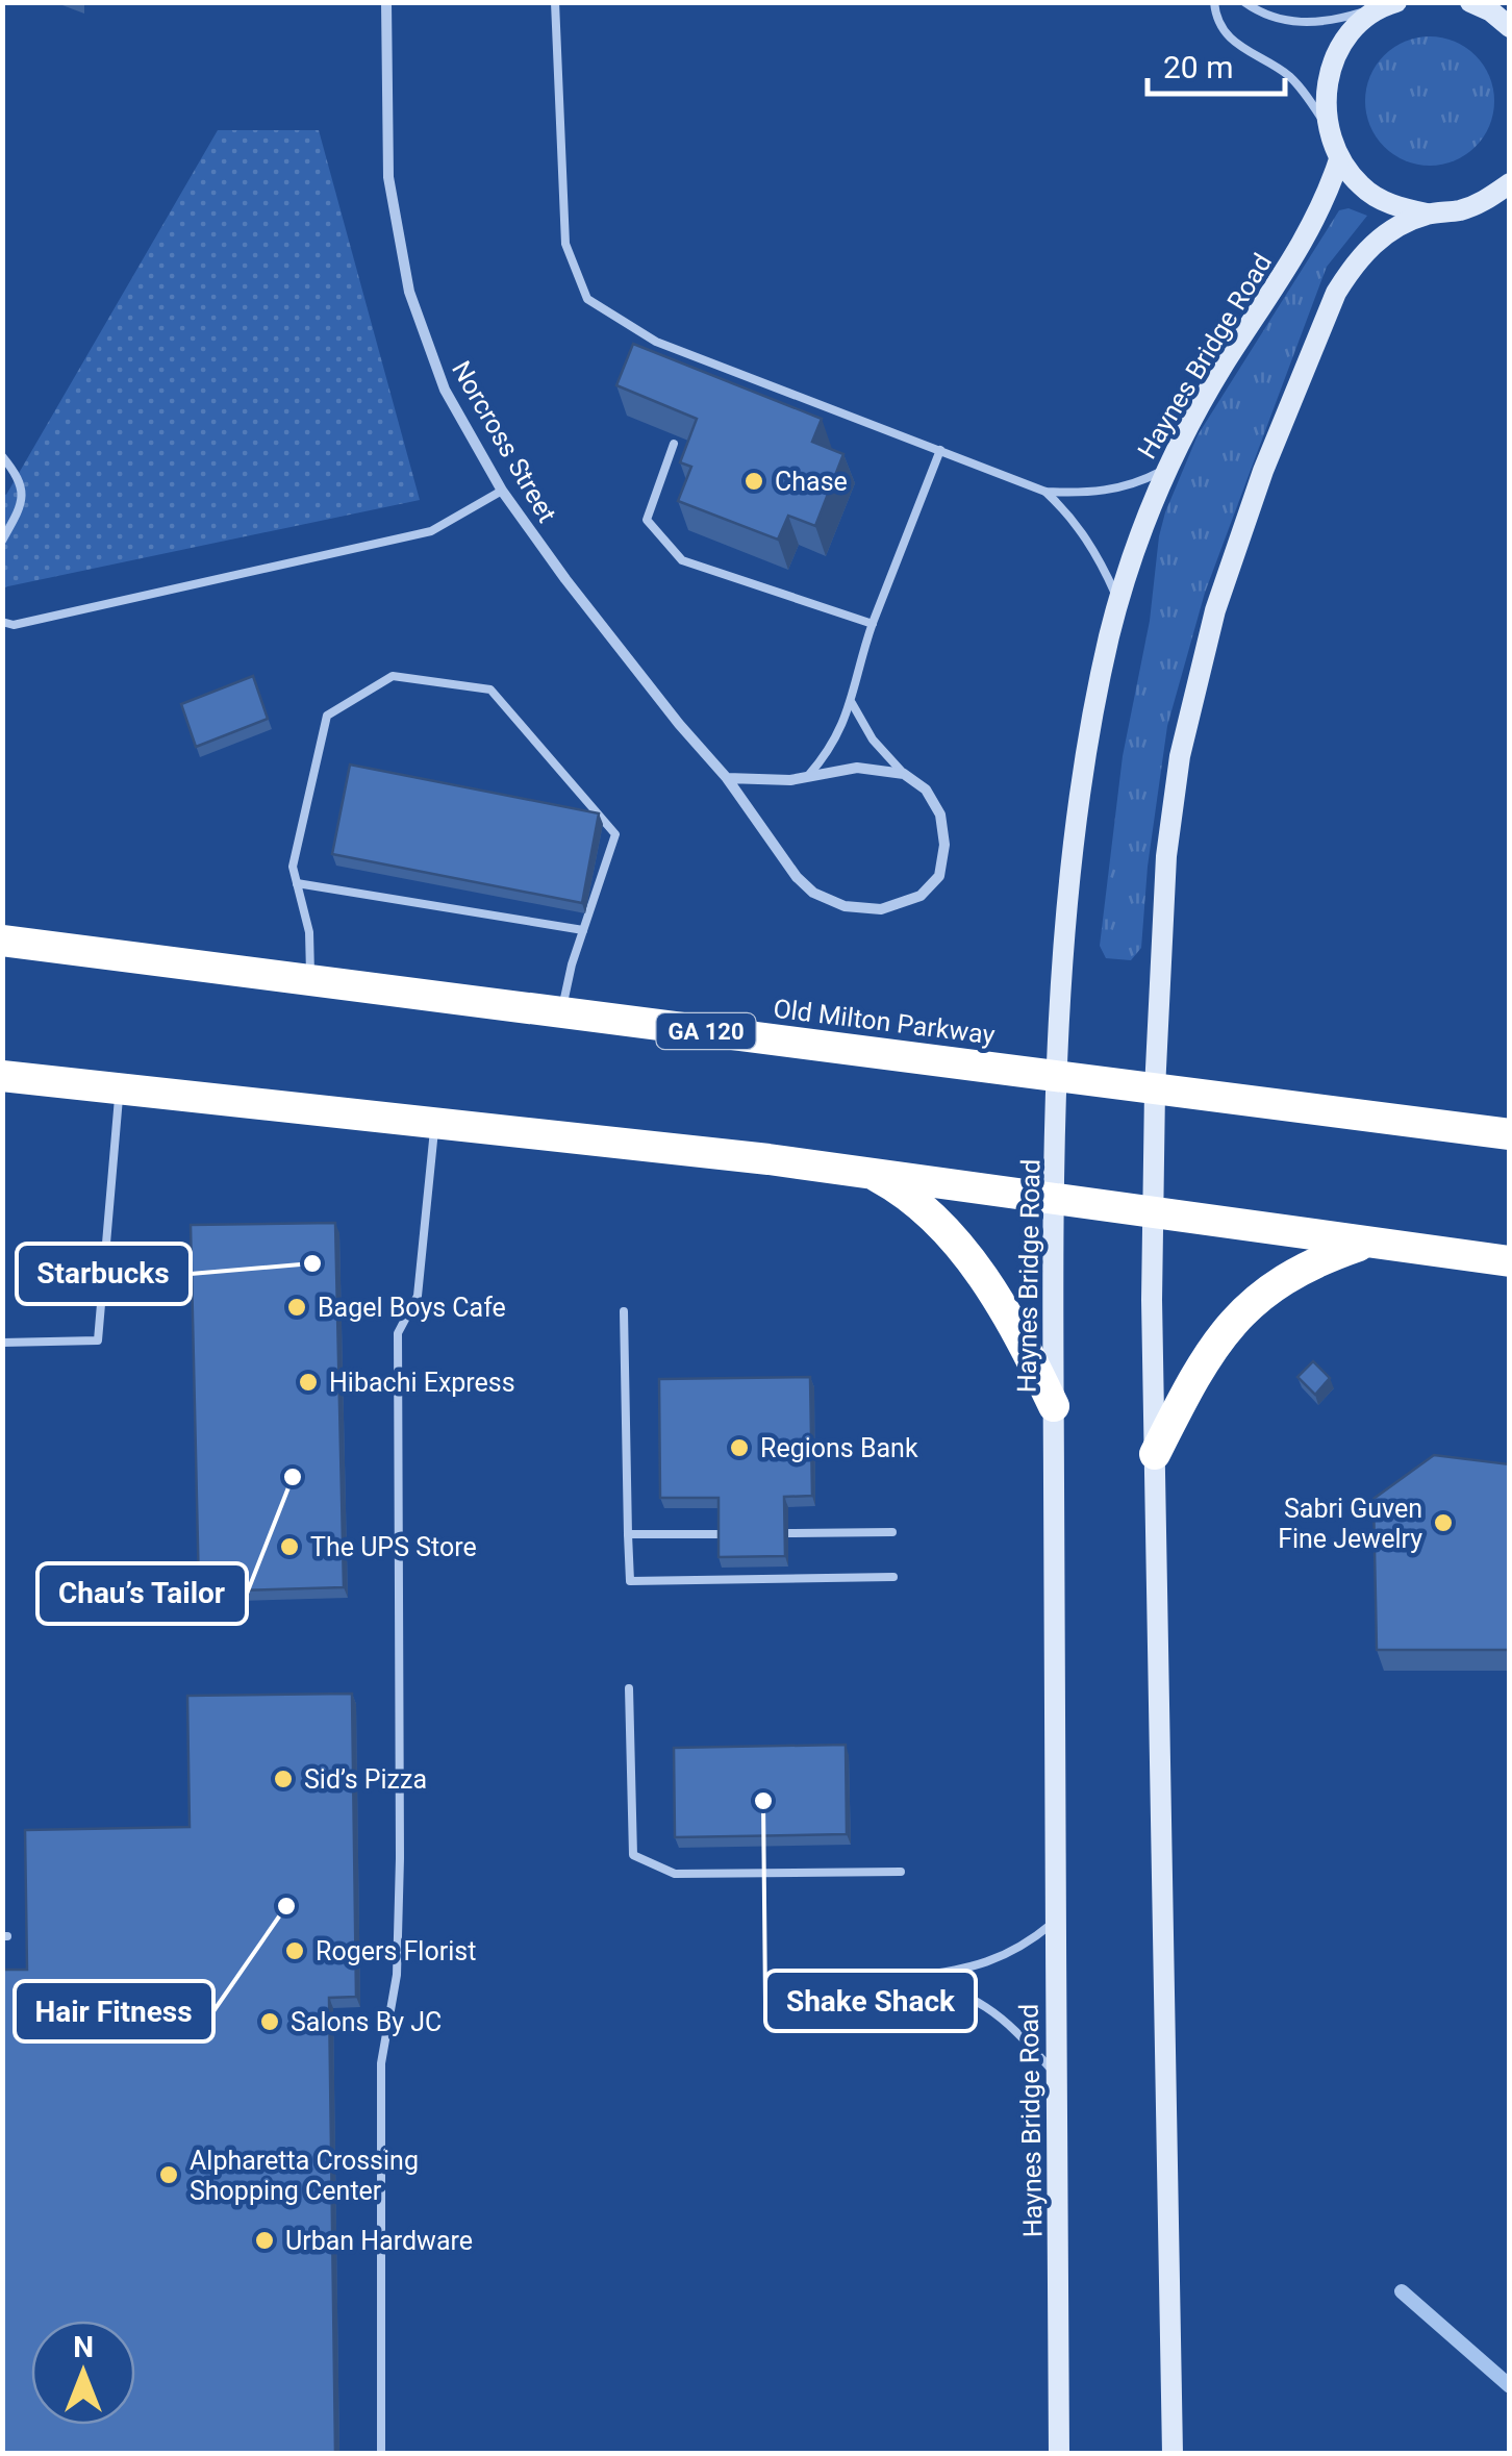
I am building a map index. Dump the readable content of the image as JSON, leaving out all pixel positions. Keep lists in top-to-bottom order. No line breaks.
{"streets":{"highway":["Old Milton Parkway","GA 120"],"main road":["Haynes Bridge Road"],"street":["Norcross Street"]},"crossings":[["Haynes Bridge Road","Old Milton Parkway"]],"places":["Chase","Starbucks","Bagel Boys Cafe","Hibachi Express","Regions Bank","Chau’s Tailor","Sabri Guven Fine Jewelry","The UPS Store","Sid’s Pizza","Shake Shack","Hair Fitness","Rogers Florist","Salons By JC","Alpharetta Crossing Shopping Center","Urban Hardware"],"scale_bar":"20 m","north":"top"}
